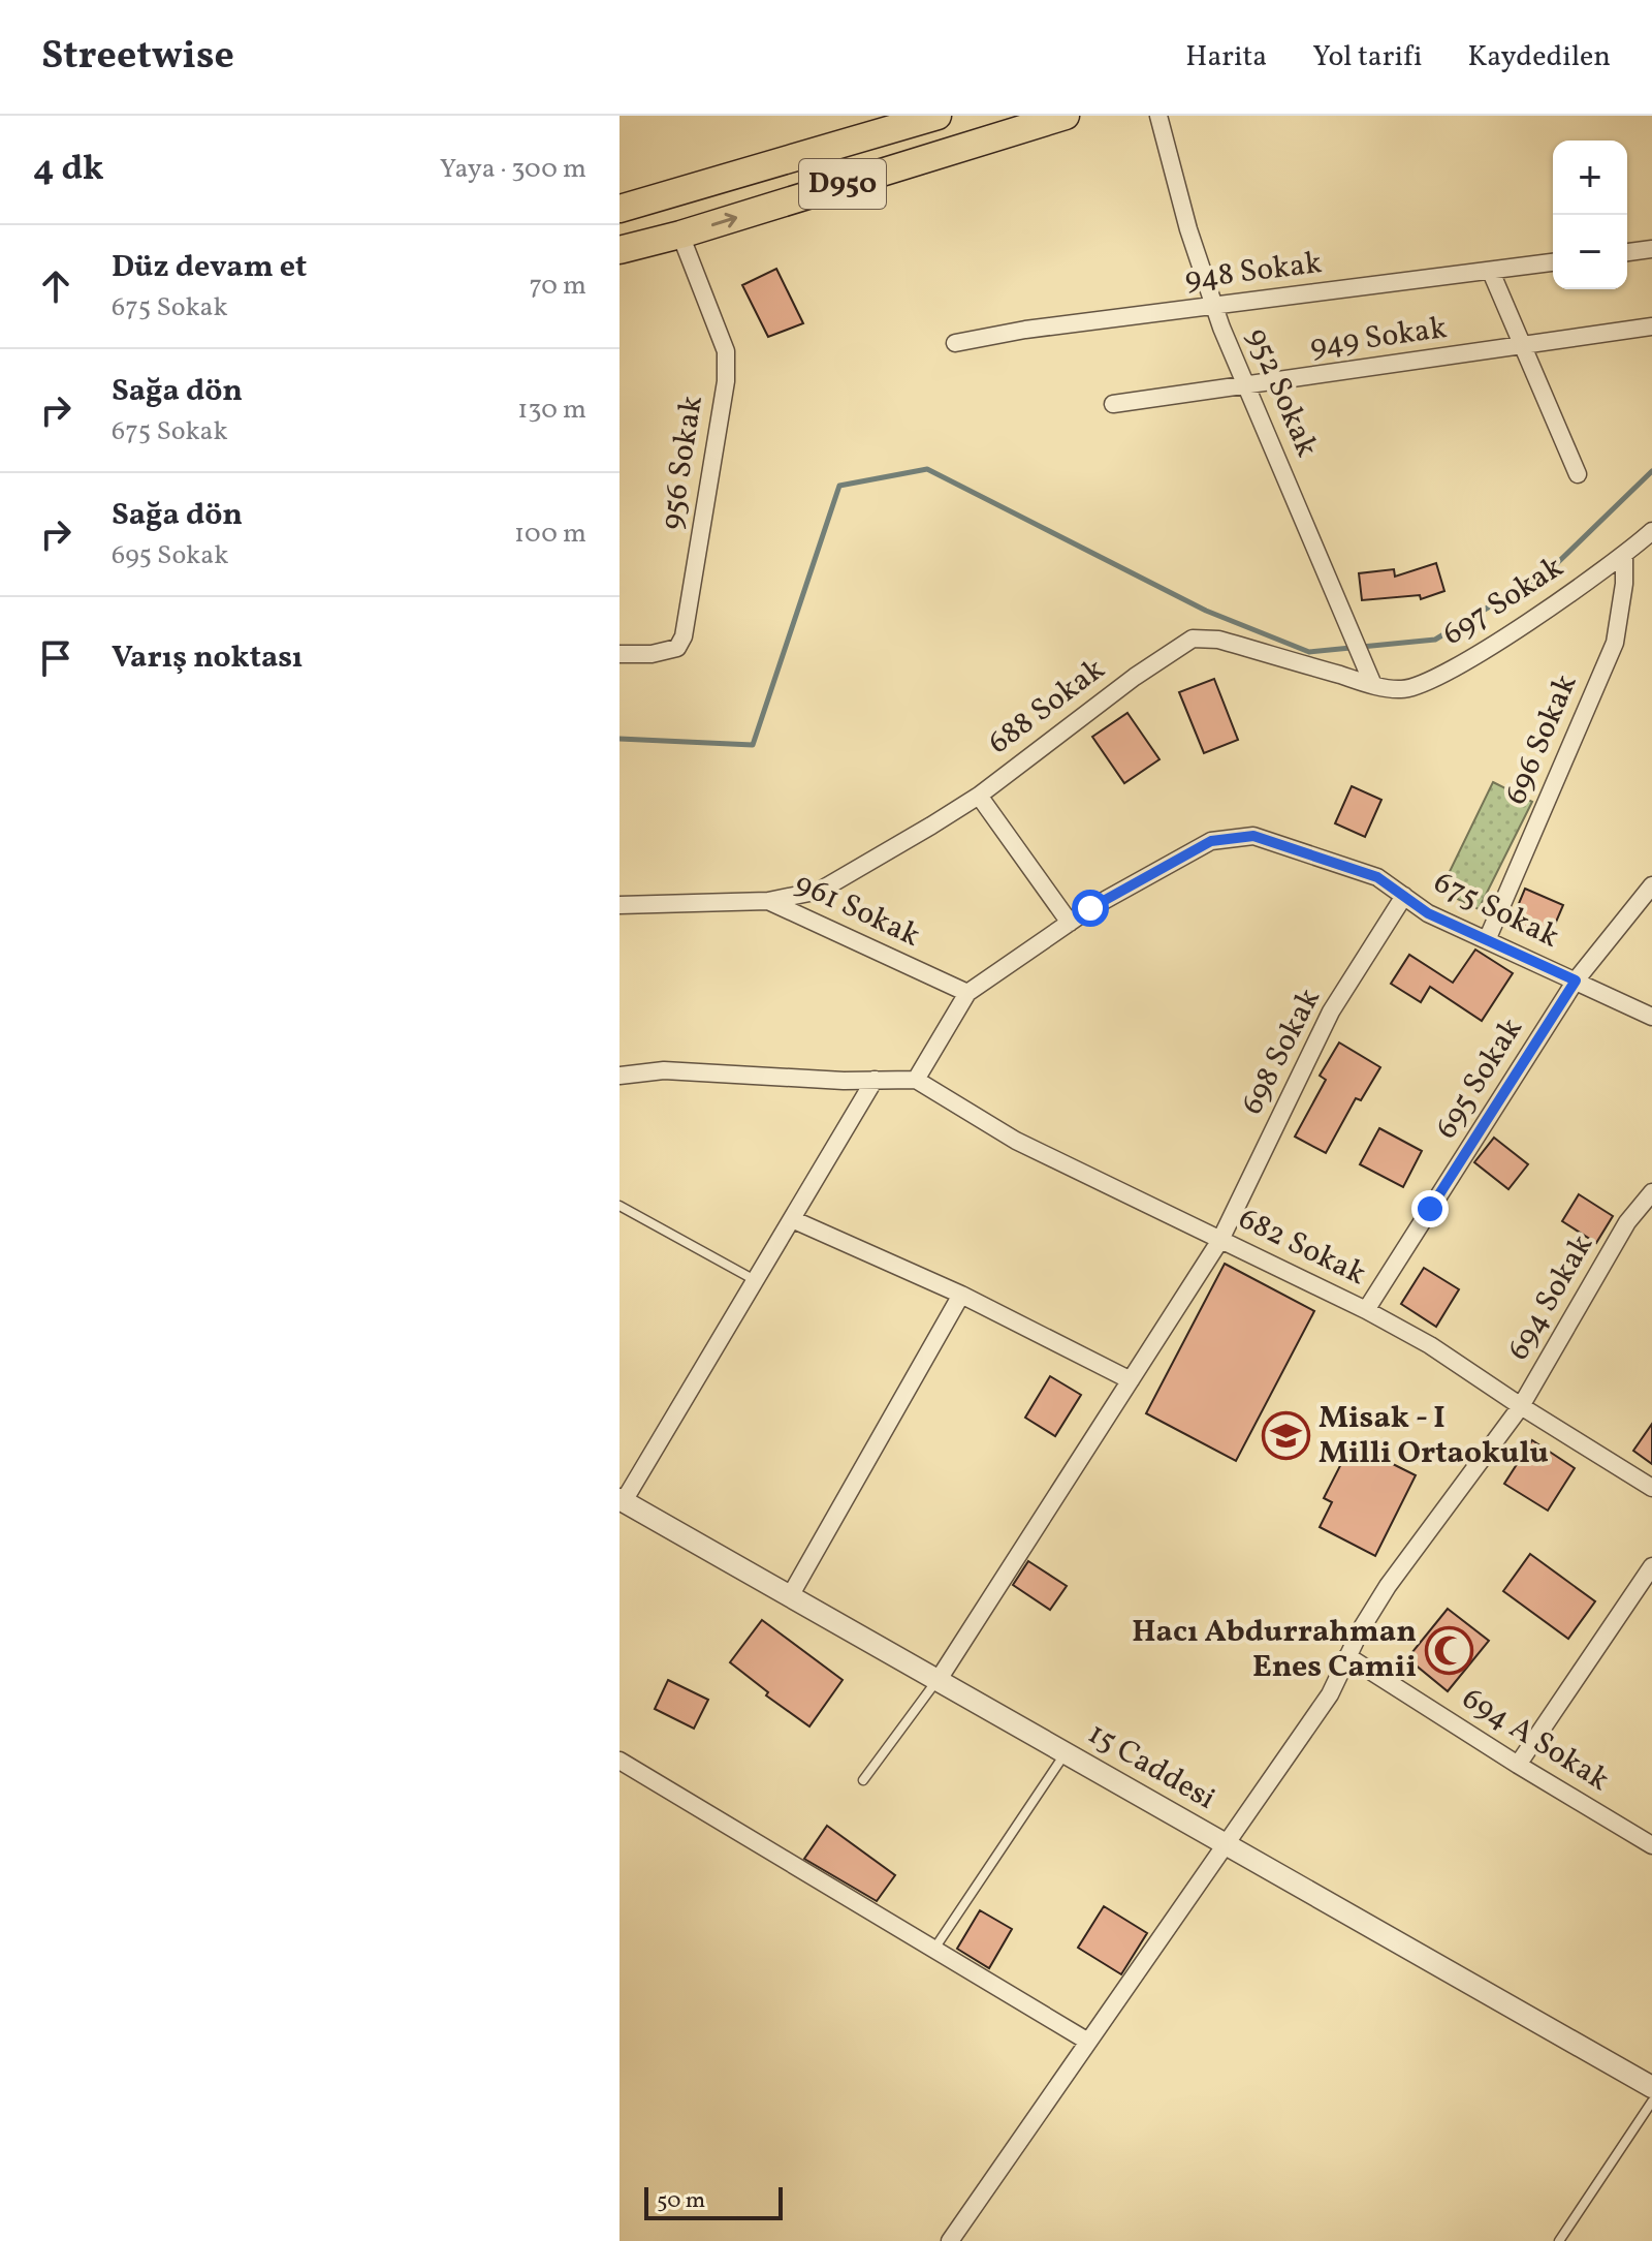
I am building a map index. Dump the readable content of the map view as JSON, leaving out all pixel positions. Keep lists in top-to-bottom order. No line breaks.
{"streets":{"highway":["D950"],"street":["948 Sokak","949 Sokak","952 Sokak","956 Sokak","697 Sokak","688 Sokak","696 Sokak","961 Sokak","675 Sokak","698 Sokak","695 Sokak","682 Sokak","694 Sokak","694 A Sokak","15 Caddesi"]},"crossings":[["D950","956 Sokak"],["948 Sokak","952 Sokak"],["949 Sokak","952 Sokak"],["952 Sokak","697 Sokak"],["952 Sokak","688 Sokak"],["697 Sokak","688 Sokak"],["697 Sokak","696 Sokak"],["688 Sokak","961 Sokak"],["696 Sokak","675 Sokak"],["961 Sokak","675 Sokak"],["675 Sokak","698 Sokak"],["675 Sokak","695 Sokak"],["698 Sokak","682 Sokak"],["698 Sokak","15 Caddesi"],["695 Sokak","682 Sokak"],["682 Sokak","694 Sokak"],["694 Sokak","694 A Sokak"],["694 Sokak","15 Caddesi"]],"places":{"school or university":["Misak - I Milli Ortaokulu"],"mosque":["Hacı Abdurrahman Enes Camii"]},"scale_bar":"50 m","page":{"header":"Streetwise","nav":["Harita","Yol tarifi","Kaydedilen"],"heading":["4 dk","Yaya · 300 m"],"map_buttons":["+","−"],"list":[["Düz devam et","675 Sokak","70 m"],["Sağa dön","675 Sokak","130 m"],["Sağa dön","695 Sokak","100 m"],"Varış noktası"],"scale":"50 m"}}
